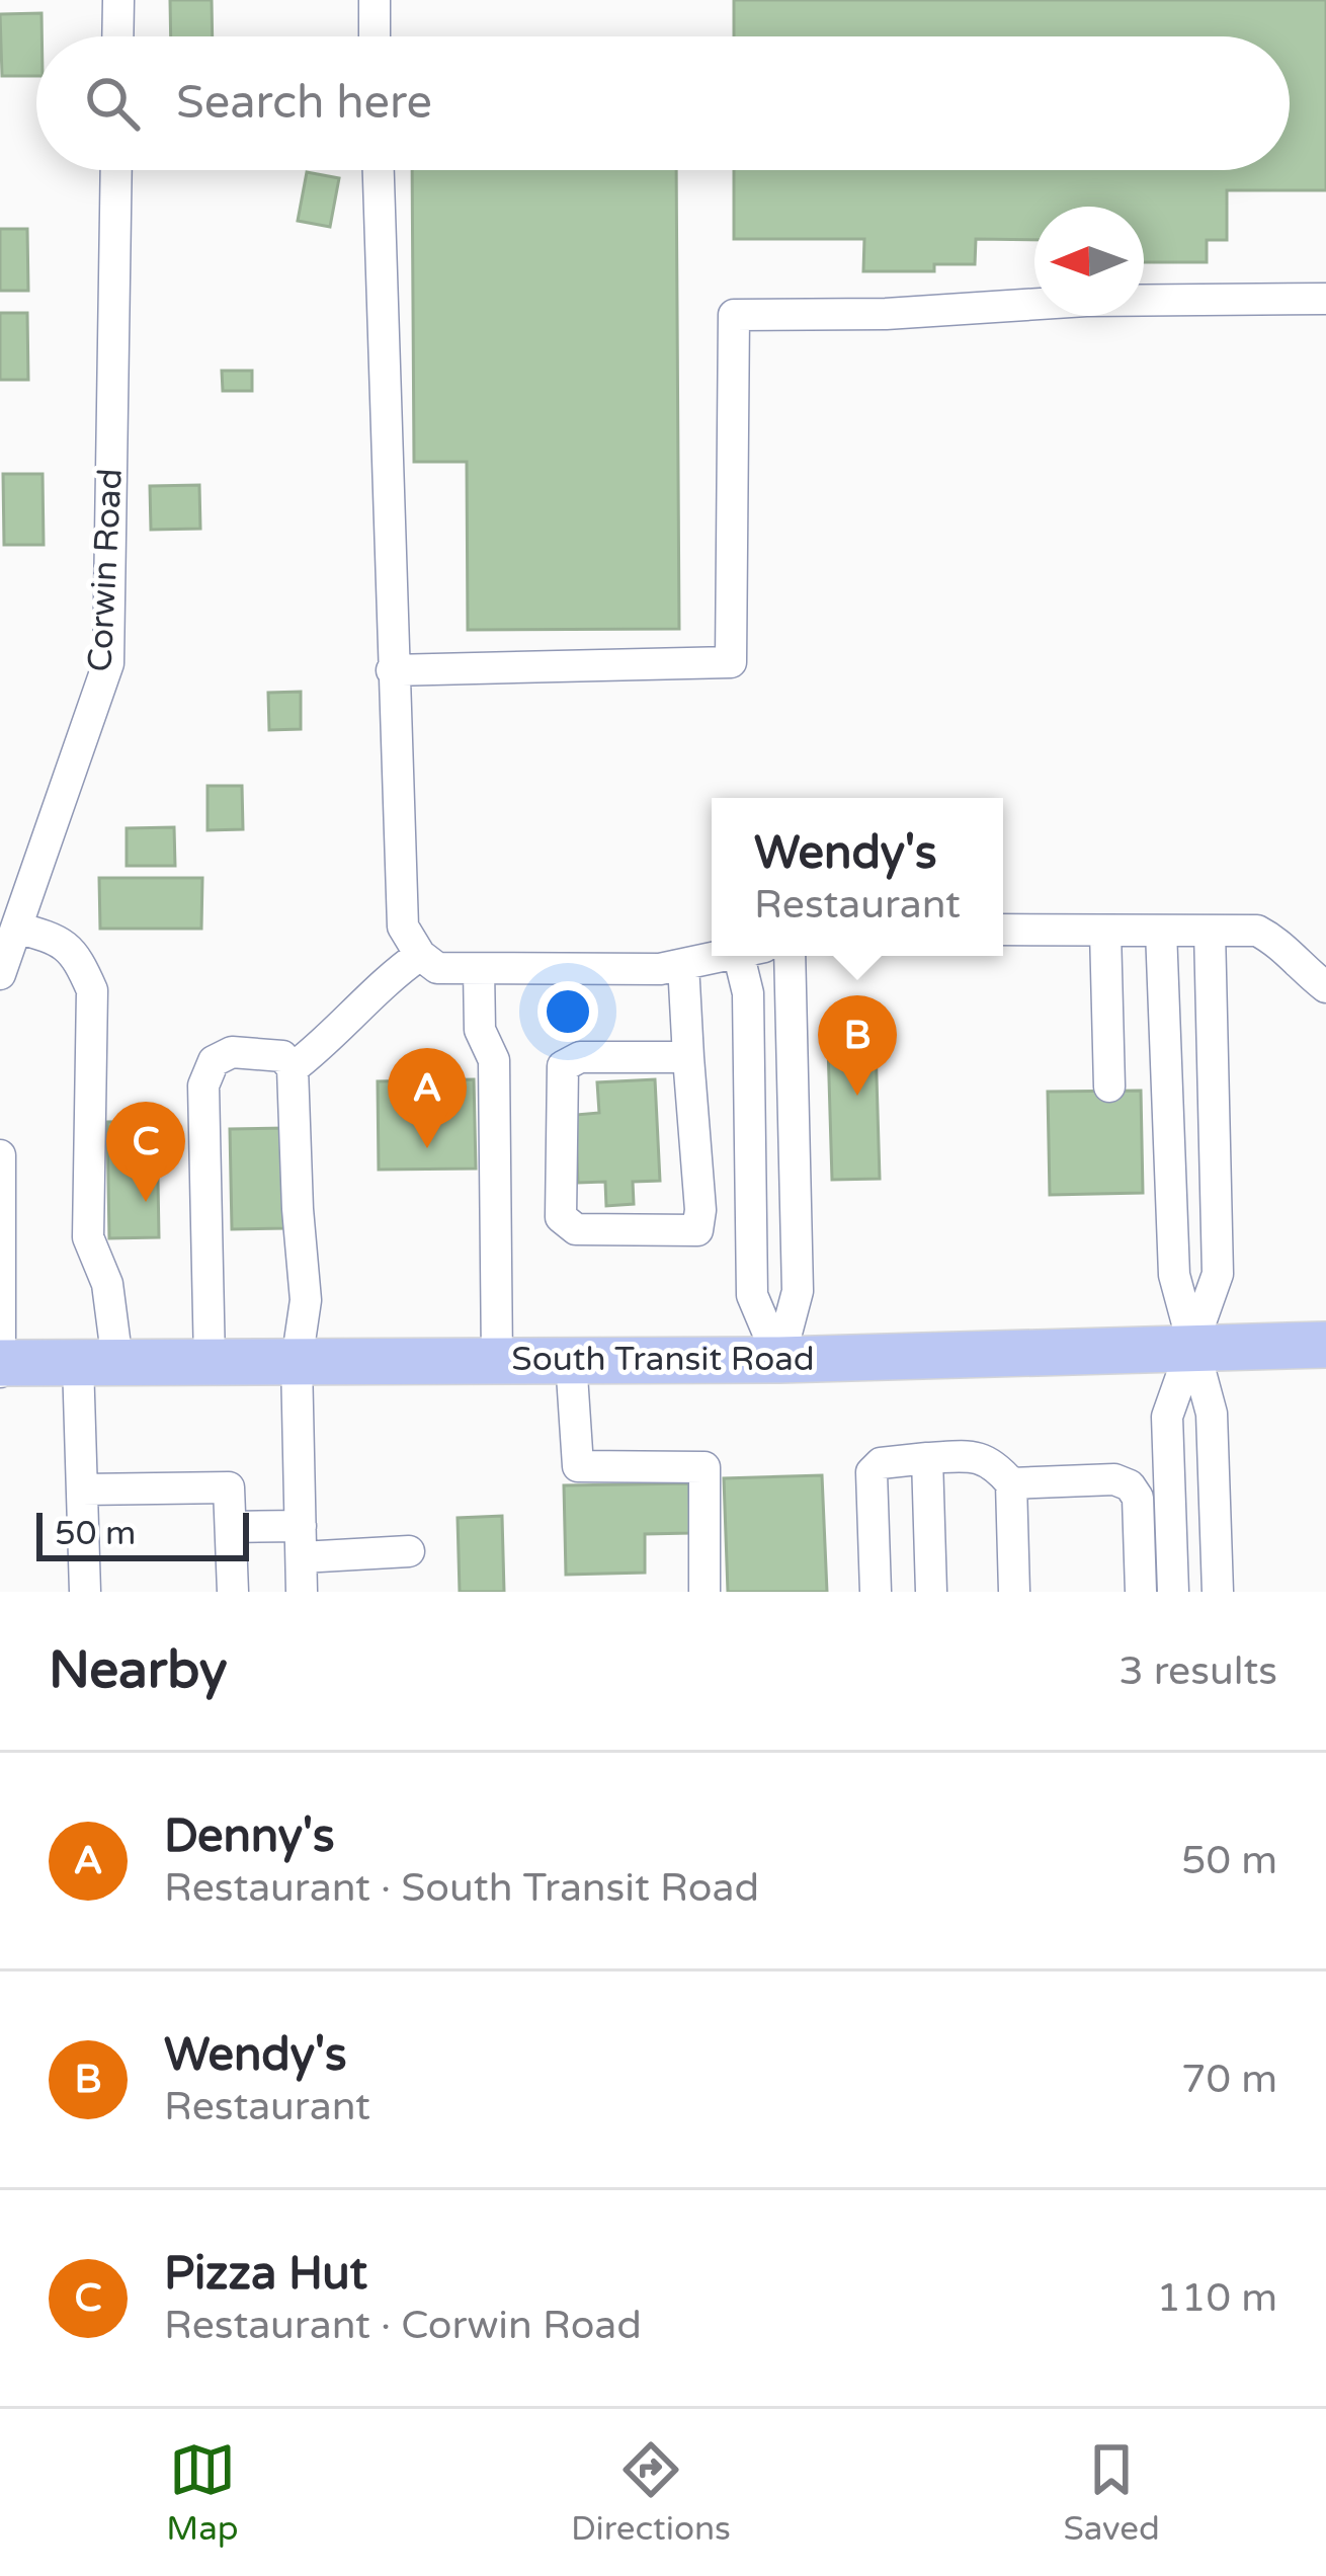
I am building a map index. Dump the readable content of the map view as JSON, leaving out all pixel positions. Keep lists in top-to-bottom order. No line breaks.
{"streets":{"highway":["South Transit Road"],"street":["Corwin Road"]},"scale_bar":"50 m","north":"left","page":{"search":"Search here","popup":["Wendy's","Restaurant"],"pins":["B","A","C"],"scale":"50 m","heading":["Nearby","3 results"],"list":[{"mark":"A","name":"Denny's","note":"Restaurant · South Transit Road","value":"50 m"},{"mark":"B","name":"Wendy's","note":"Restaurant","value":"70 m"},{"mark":"C","name":"Pizza Hut","note":"Restaurant · Corwin Road","value":"110 m"}],"nav":["Map","Directions","Saved"]}}
